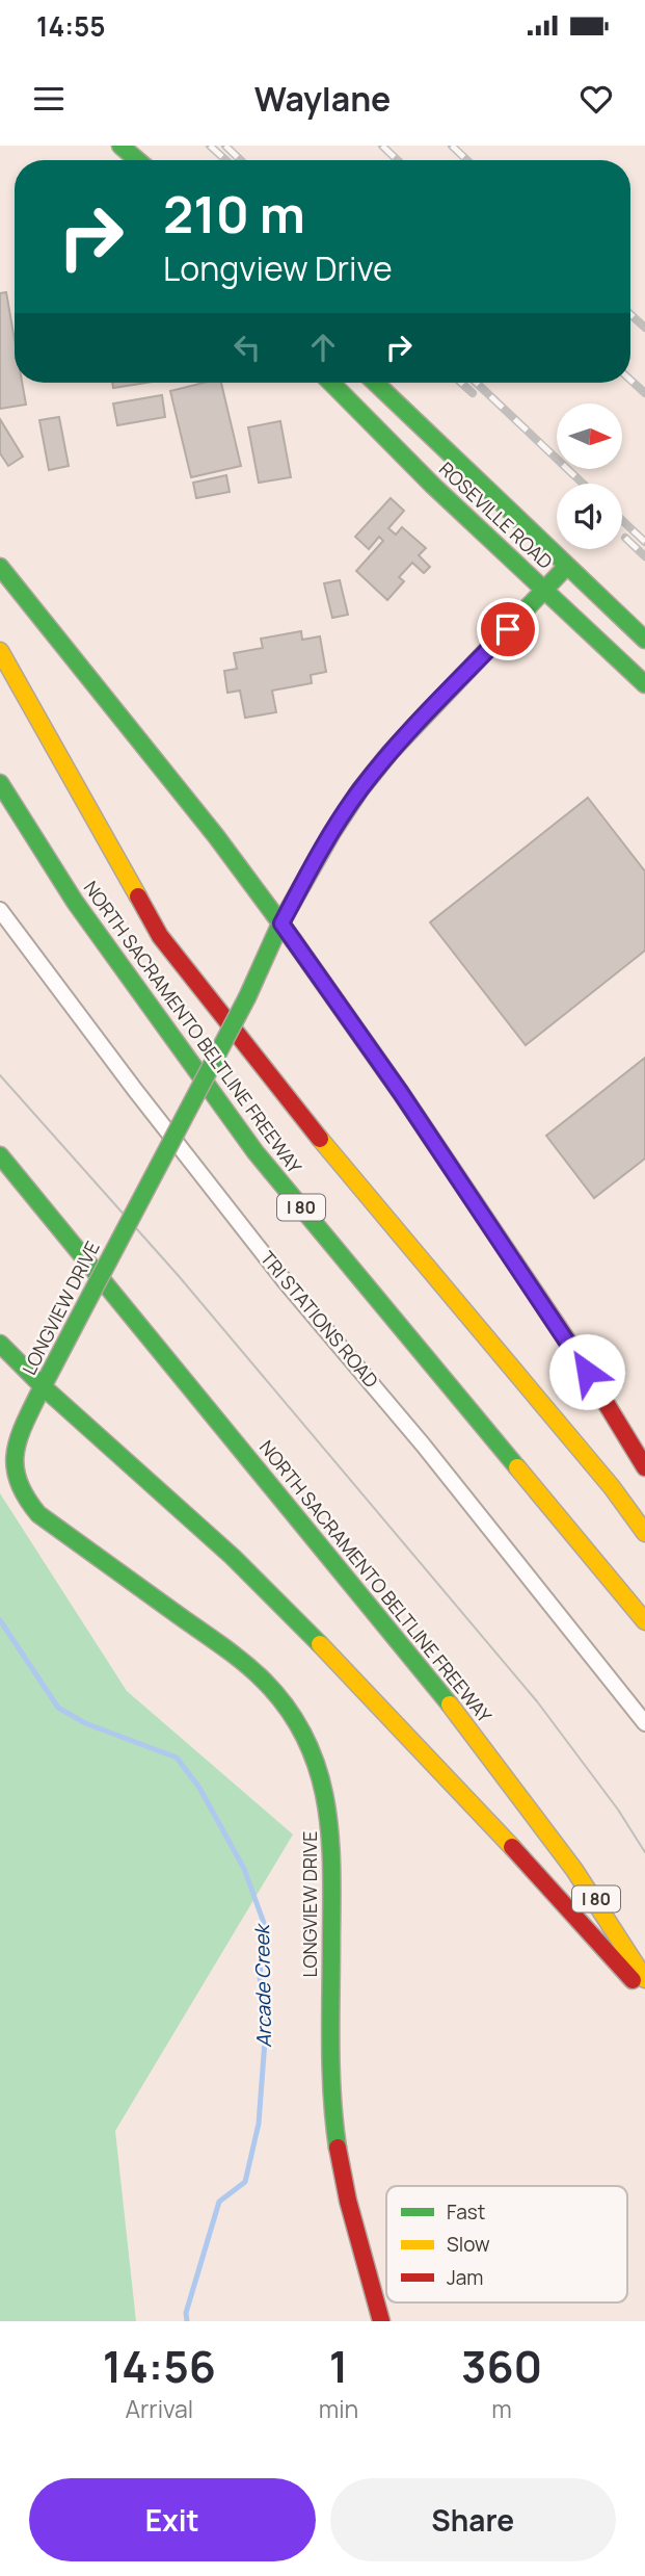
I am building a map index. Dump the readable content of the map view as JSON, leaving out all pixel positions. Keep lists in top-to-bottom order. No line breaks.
{"streets":{"main road":["ROSEVILLE ROAD","NORTH SACRAMENTO BELTLINE FREEWAY","I 80","LONGVIEW DRIVE"],"street":["TRI STATIONS ROAD"]},"crossings":[["ROSEVILLE ROAD","LONGVIEW DRIVE"]],"water":["Arcade Creek"],"legend":["Fast","Slow","Jam"],"north":"right","page":{"status":"14:55","header":"Waylane","turn":["210 m","Longview Drive"],"eta":["14:56","Arrival","1","min","360","m"],"buttons":["Exit","Share"]}}
